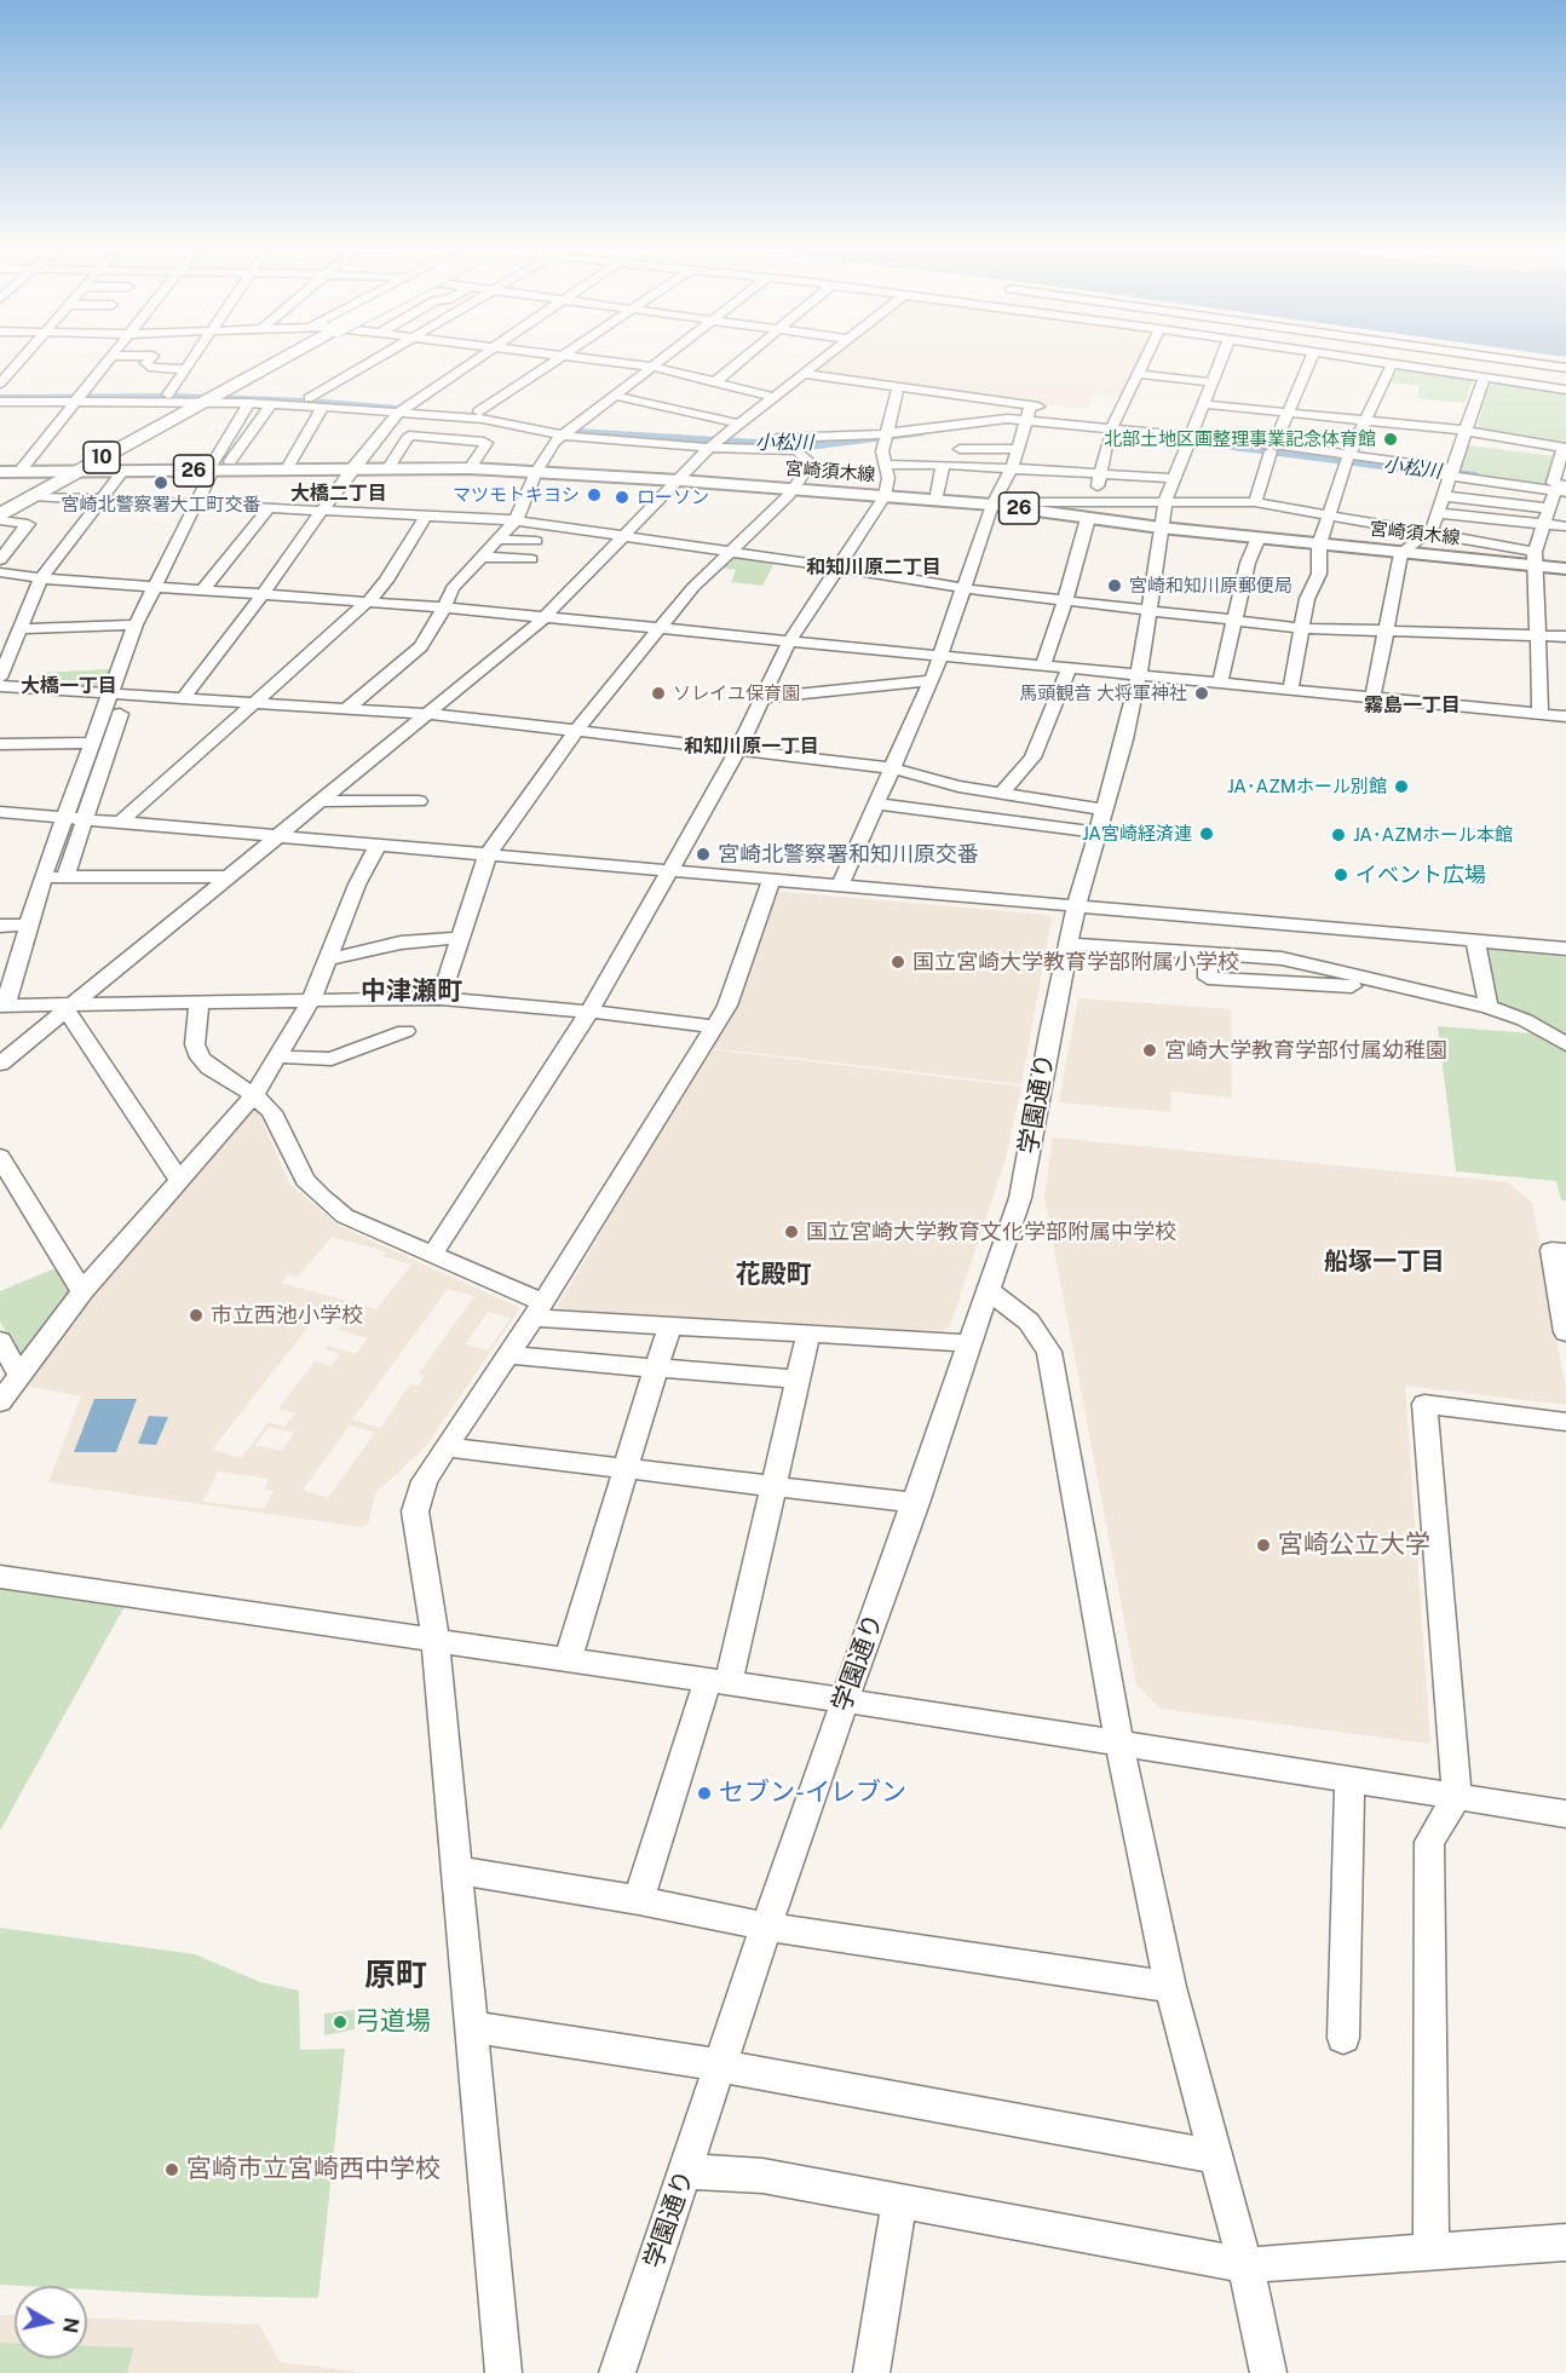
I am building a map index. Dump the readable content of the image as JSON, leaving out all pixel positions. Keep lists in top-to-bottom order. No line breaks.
{"streets":{"highway":["10"],"main road":["26","宮崎須木線"],"street":["学園通り"]},"crossings":[["10","宮崎須木線"],["宮崎須木線","学園通り"]],"districts":["大橋二丁目","和知川原二丁目","大橋一丁目","霧島一丁目","和知川原一丁目","中津瀬町","船塚一丁目","花殿町","原町"],"water":["小松川"],"places":["北部土地区画整理事業記念体育館","宮崎北警察署大工町交番","マツモトキヨシ","ローソン","宮崎和知川原郵便局","ソレイユ保育園","馬頭観音 大将軍神社","JA･AZMホール別館","JA宮崎経済連","JA･AZMホール本館","宮崎北警察署和知川原交番","イベント広場","国立宮崎大学教育学部附属小学校","宮崎大学教育学部付属幼稚園","国立宮崎大学教育文化学部附属中学校","市立西池小学校","宮崎公立大学","セブン-イレブン","弓道場","宮崎市立宮崎西中学校"],"north":"right"}
